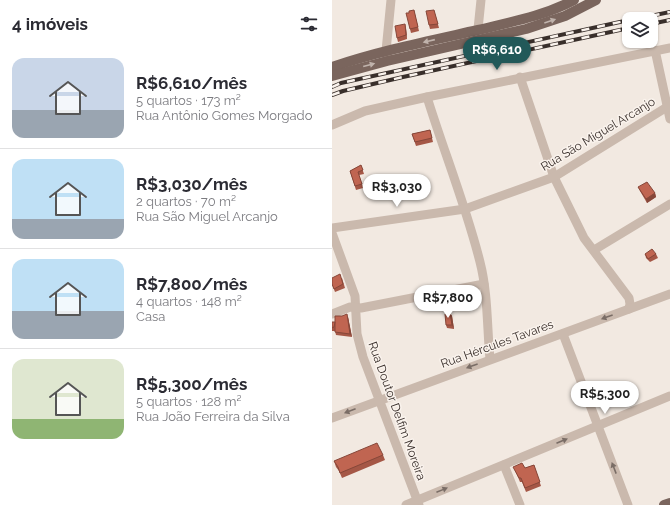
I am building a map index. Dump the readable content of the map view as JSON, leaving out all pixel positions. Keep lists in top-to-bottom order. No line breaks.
{"streets":{"street":["Rua São Miguel Arcanjo","Rua Hércules Tavares","Rua Doutor Delfim Moreira"]},"crossings":[["Rua Hércules Tavares","Rua Doutor Delfim Moreira"]],"one_way":["Rua Hércules Tavares"],"page":{"heading":"4 imóveis","price":["R$6,610","R$3,030","R$7,800","R$5,300"],"list":[{"name":"R$6,610/mês","note":"5 quartos · 173 m² · Rua Antônio Gomes Morgado"},{"name":"R$3,030/mês","note":"2 quartos · 70 m² · Rua São Miguel Arcanjo"},{"name":"R$7,800/mês","note":"4 quartos · 148 m² · Casa"},{"name":"R$5,300/mês","note":"5 quartos · 128 m² · Rua João Ferreira da Silva"}]}}
